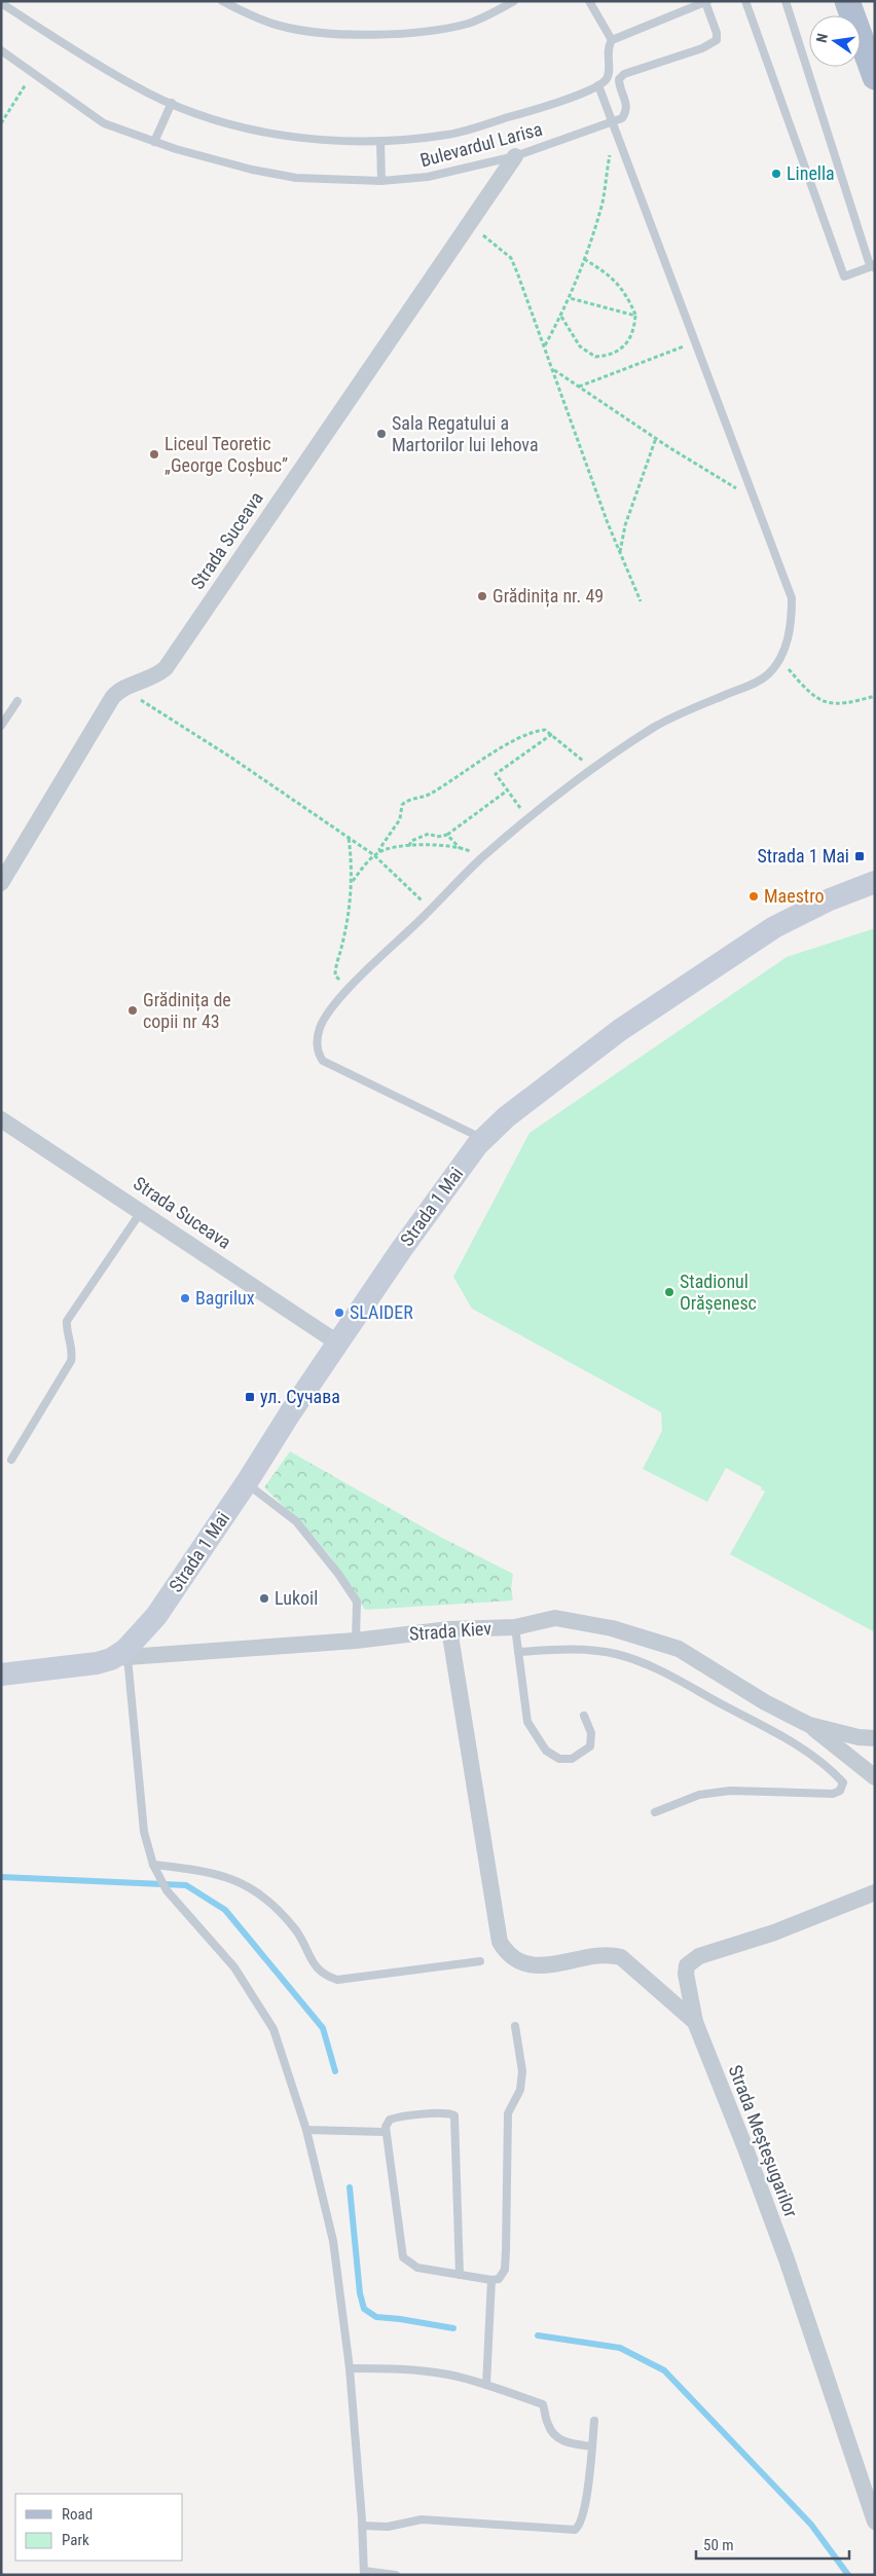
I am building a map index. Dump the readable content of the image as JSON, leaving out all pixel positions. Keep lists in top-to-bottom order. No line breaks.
{"streets":{"main road":["Strada 1 Mai","Strada Kiev"],"street":["Strada Suceava","Strada Meșteșugarilor"],"lane":["Bulevardul Larisa"]},"crossings":[["Bulevardul Larisa","Strada Suceava"],["Strada Suceava","Strada 1 Mai"],["Strada 1 Mai","Strada Kiev"]],"places":{"other":["Linella","Sala Regatului a Martorilor lui Iehova","Liceul Teoretic „George Coșbuc”","Grădinița nr. 49","Maestro","Grădinița de copii nr 43","Stadionul Orășenesc","Bagrilux","SLAIDER","Lukoil"],"transit":["Strada 1 Mai","ул. Сучава"]},"legend":["Road","Park"],"scale_bar":"50 m","north":"left"}
